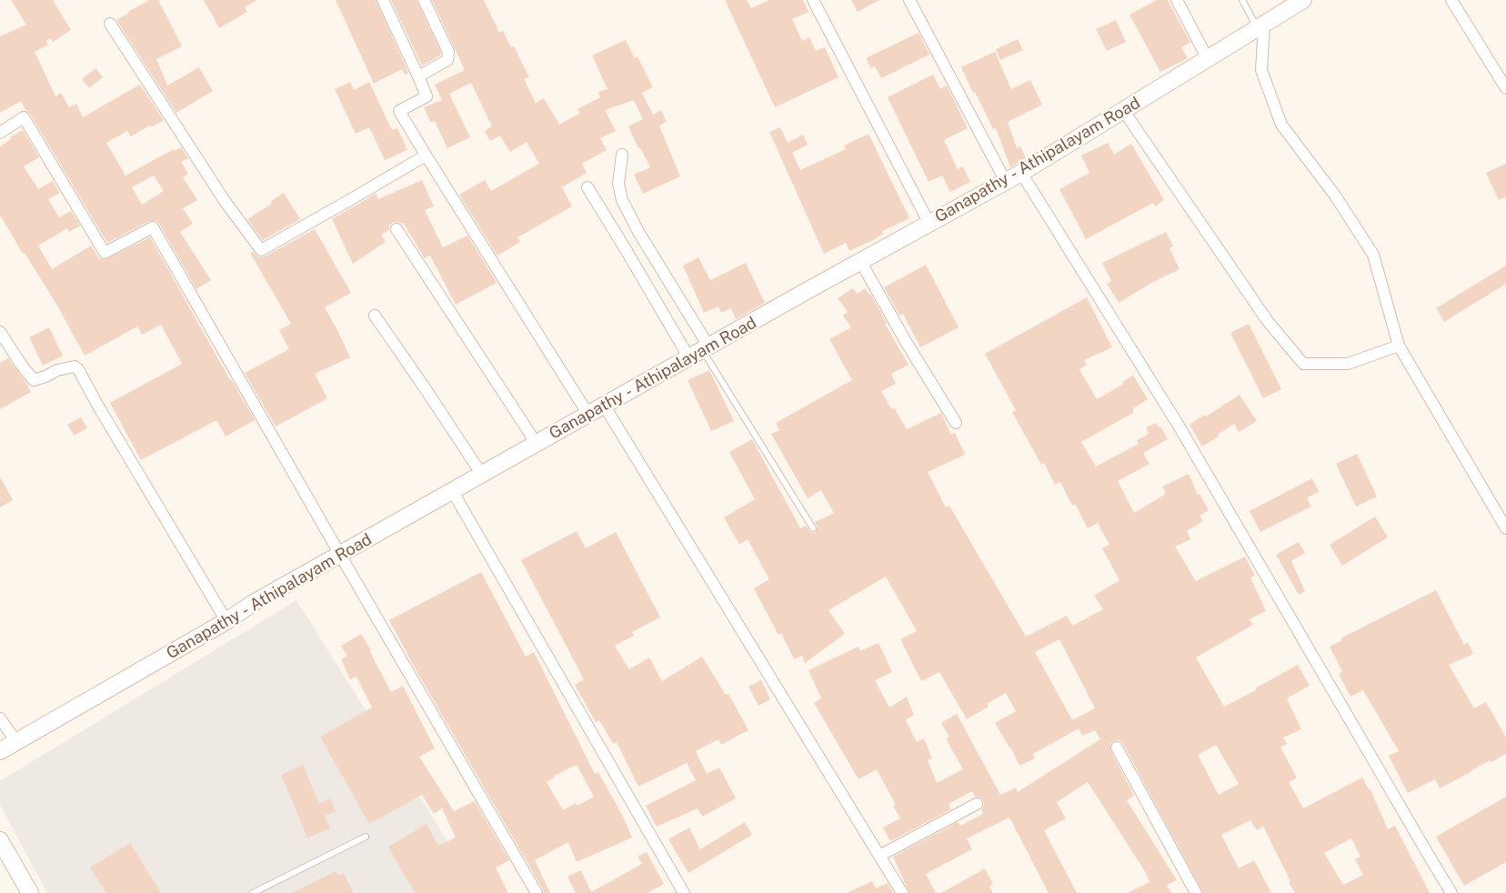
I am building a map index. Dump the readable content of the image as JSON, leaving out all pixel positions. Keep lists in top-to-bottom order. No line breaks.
{"streets":{"main road":["Ganapathy - Athipalayam Road"]}}
